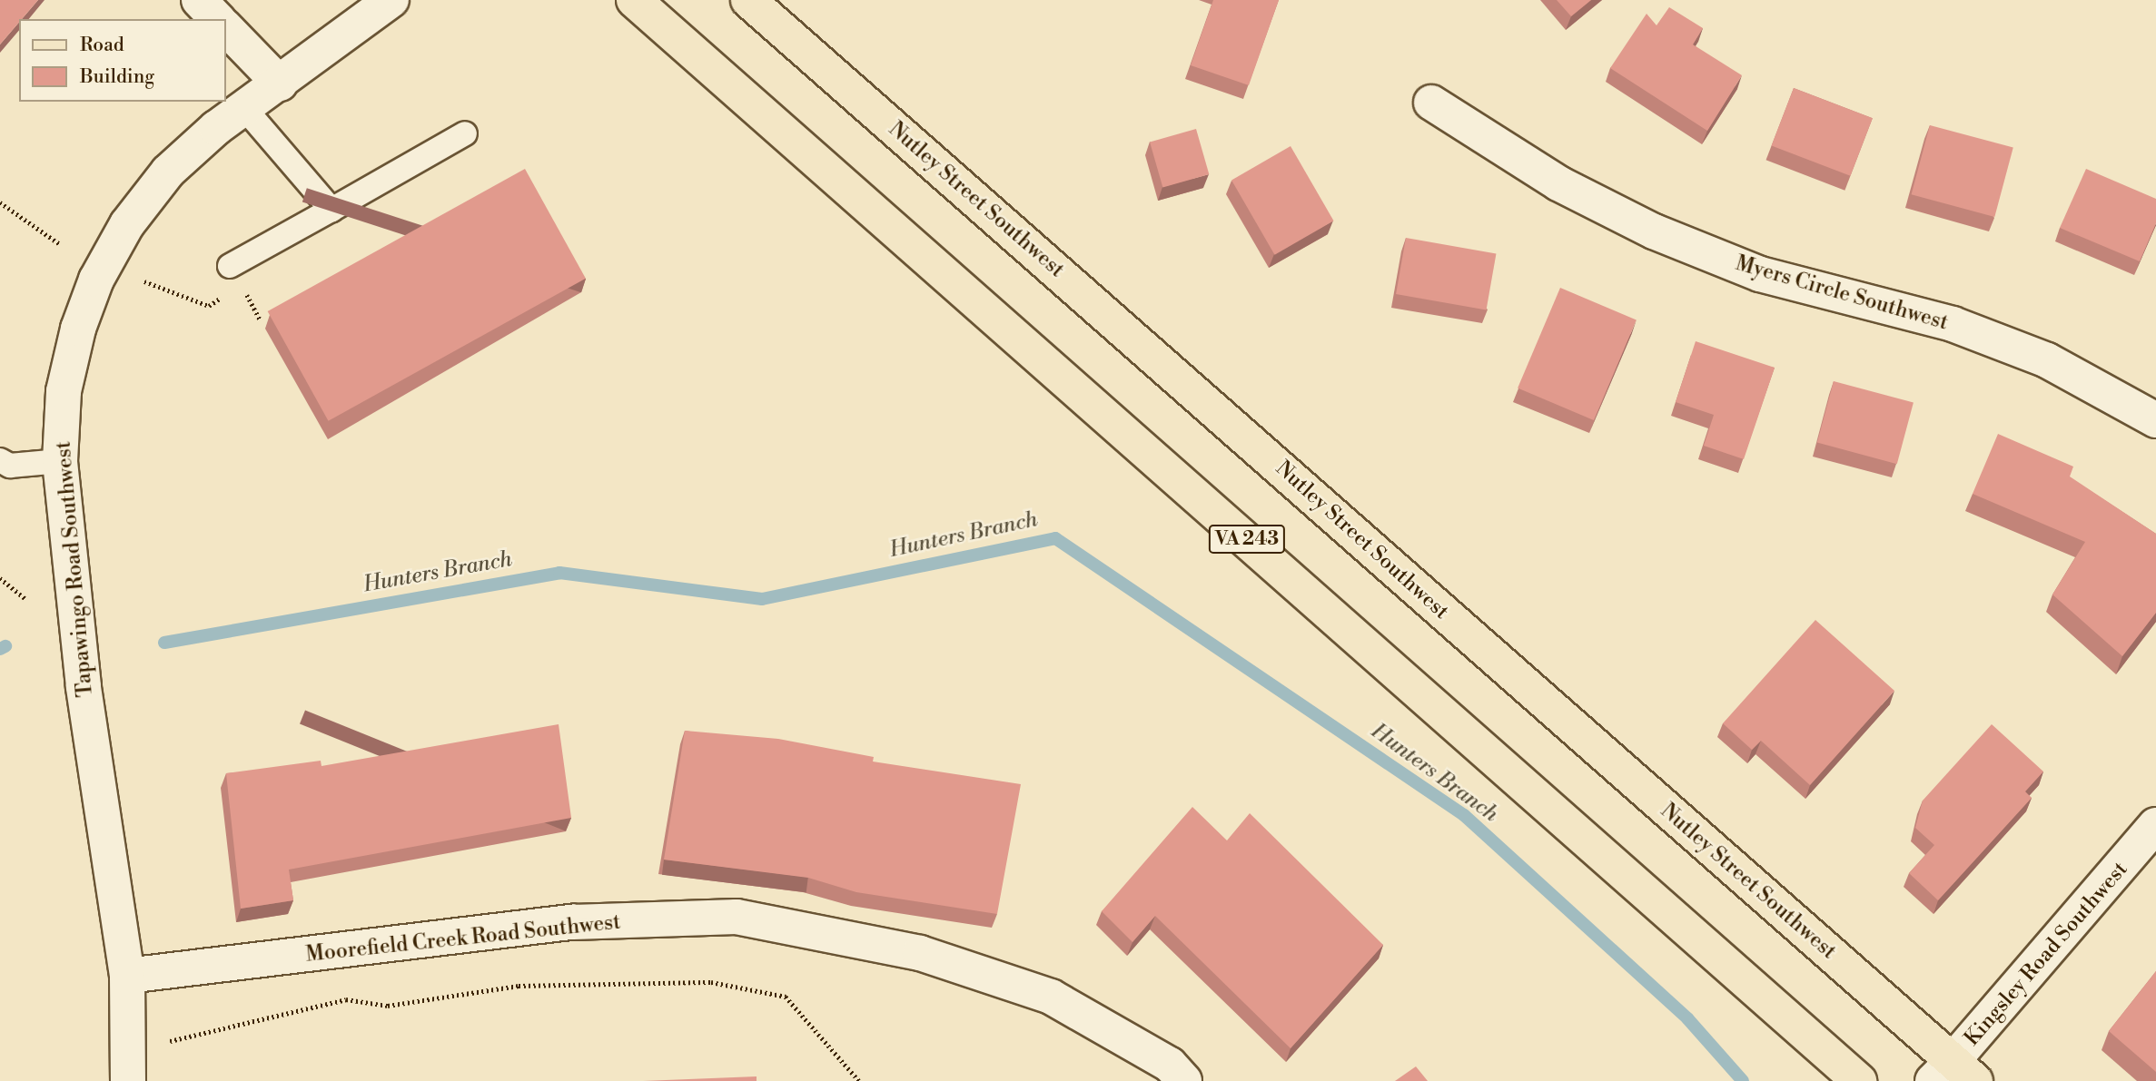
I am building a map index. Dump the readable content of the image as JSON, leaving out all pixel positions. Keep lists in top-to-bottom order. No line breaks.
{"streets":{"main road":["Nutley Street Southwest","VA 243"],"street":["Myers Circle Southwest","Tapawingo Road Southwest","Moorefield Creek Road Southwest","Kingsley Road Southwest"]},"crossings":[["Nutley Street Southwest","Kingsley Road Southwest"],["Tapawingo Road Southwest","Moorefield Creek Road Southwest"]],"water":["Hunters Branch"],"legend":["Road","Building"]}
